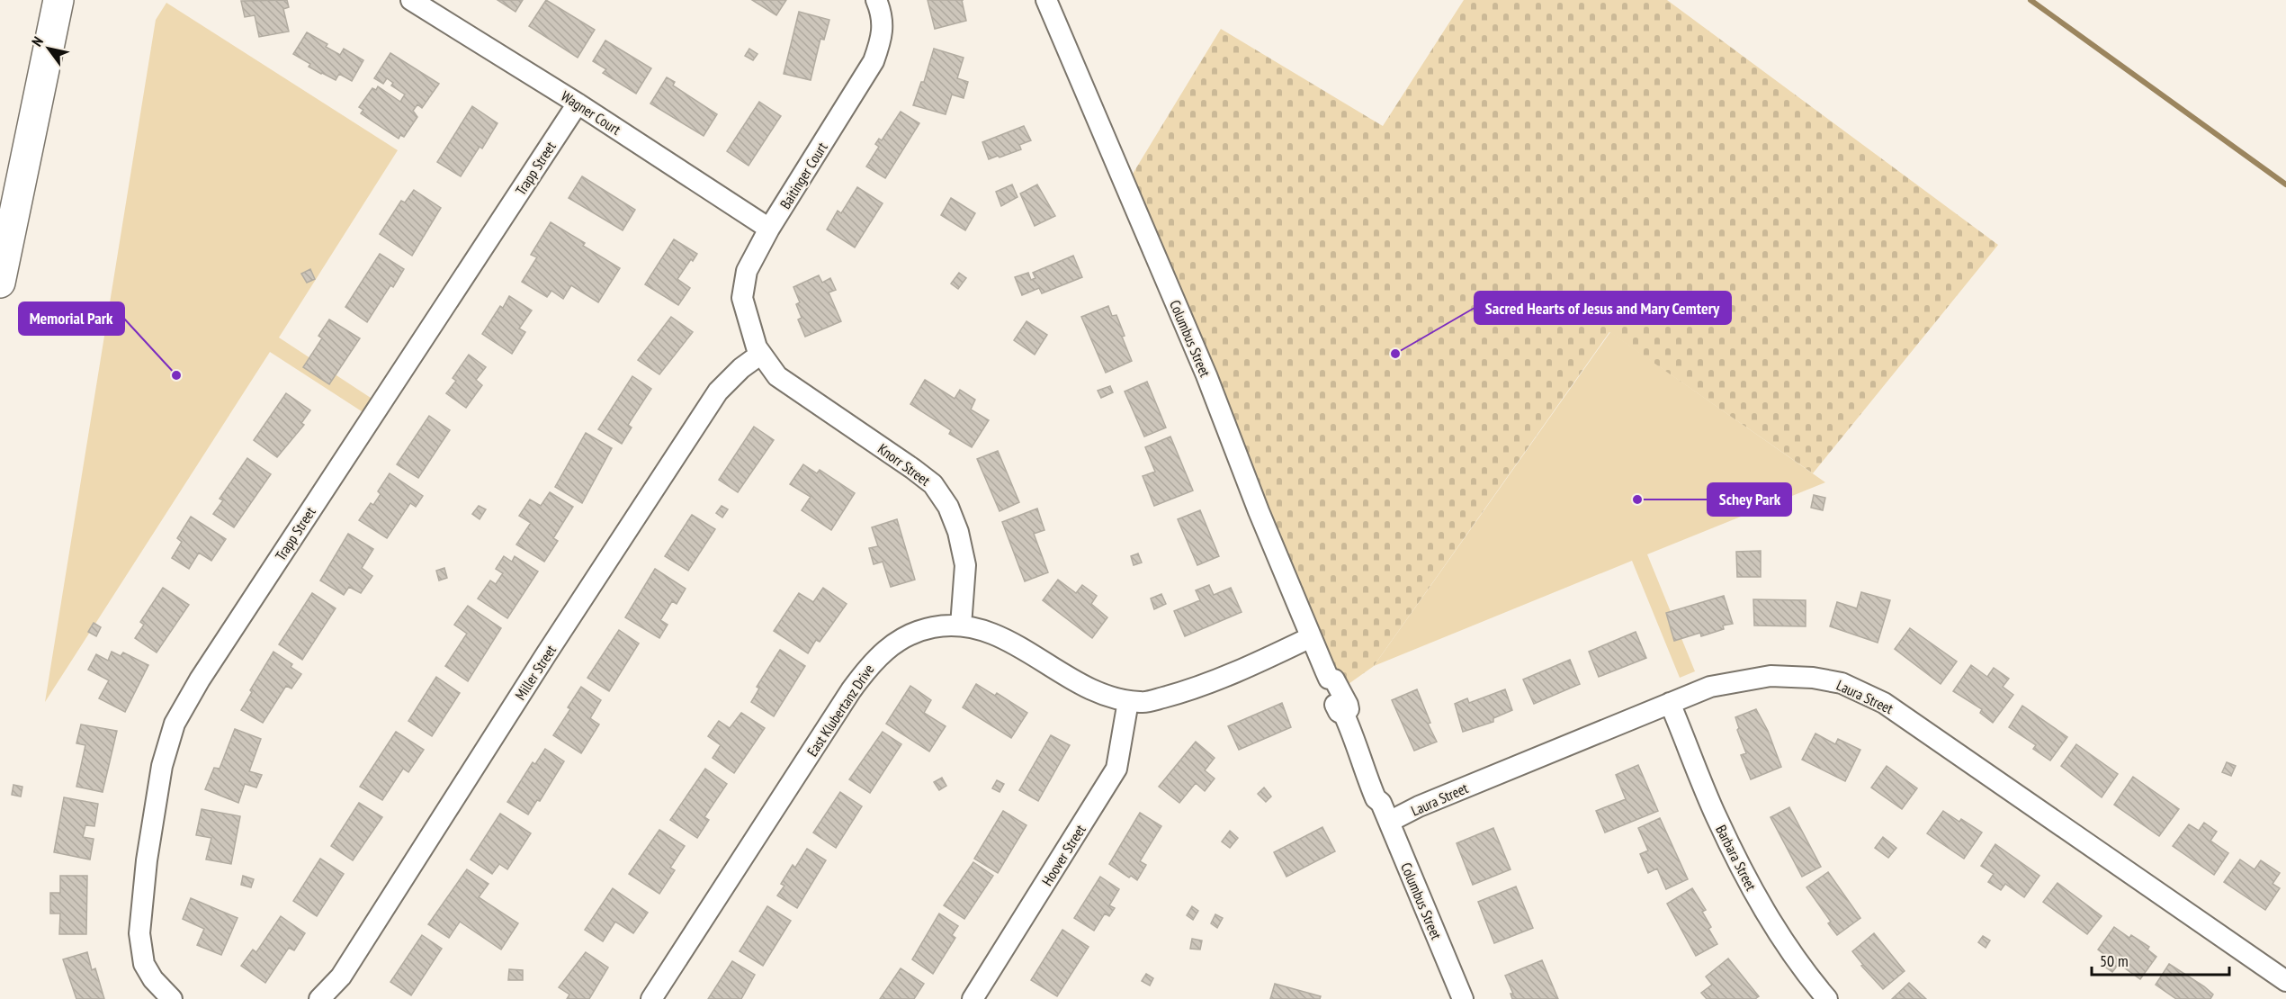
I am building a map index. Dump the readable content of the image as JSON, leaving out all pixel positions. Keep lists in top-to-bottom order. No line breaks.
{"streets":{"street":["Wagner Court","Trapp Street","Baitinger Court","Columbus Street","Knorr Street","Miller Street","Laura Street","East Klubertanz Drive","Hoover Street","Barbara Street"]},"crossings":[["Wagner Court","Trapp Street"],["Wagner Court","Baitinger Court"],["Baitinger Court","Knorr Street"],["Baitinger Court","Miller Street"],["Columbus Street","Laura Street"],["Columbus Street","East Klubertanz Drive"],["Knorr Street","Miller Street"],["Knorr Street","East Klubertanz Drive"],["Laura Street","Barbara Street"],["East Klubertanz Drive","Hoover Street"]],"places":["Sacred Hearts of Jesus and Mary Cemtery","Memorial Park","Schey Park"],"scale_bar":"50 m","north":"top left"}
